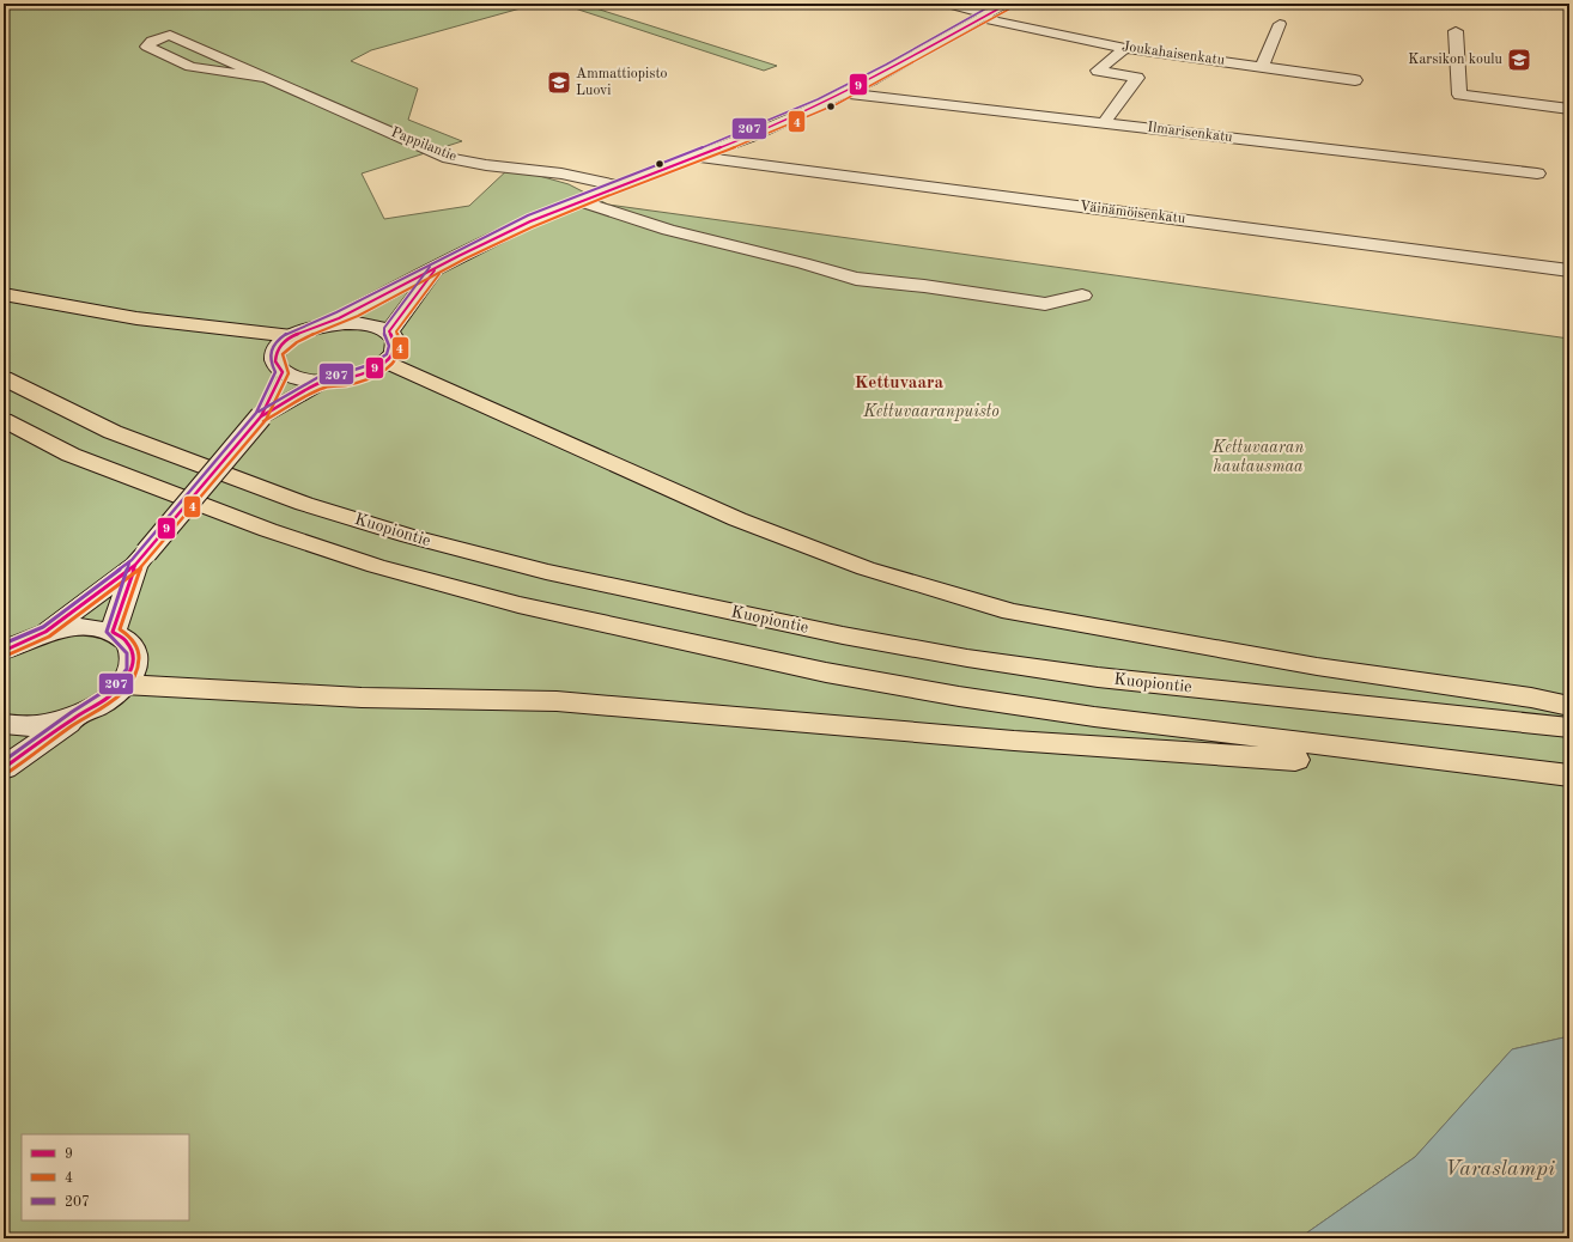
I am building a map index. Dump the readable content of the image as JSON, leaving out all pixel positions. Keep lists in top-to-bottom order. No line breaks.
{"streets":{"highway":["Kuopiontie"],"street":["Joukahaisenkatu","Ilmarisenkatu","Pappilantie","Väinämöisenkatu"]},"districts":["Kettuvaara"],"water":["Varaslampi"],"parks":["Kettuvaaranpuisto","Kettuvaaran hautausmaa"],"places":{"school or university":["Karsikon koulu","Ammattiopisto Luovi"]},"lines":["transit line 9","transit line 207","transit line 4"],"legend":["9","4","207"]}
